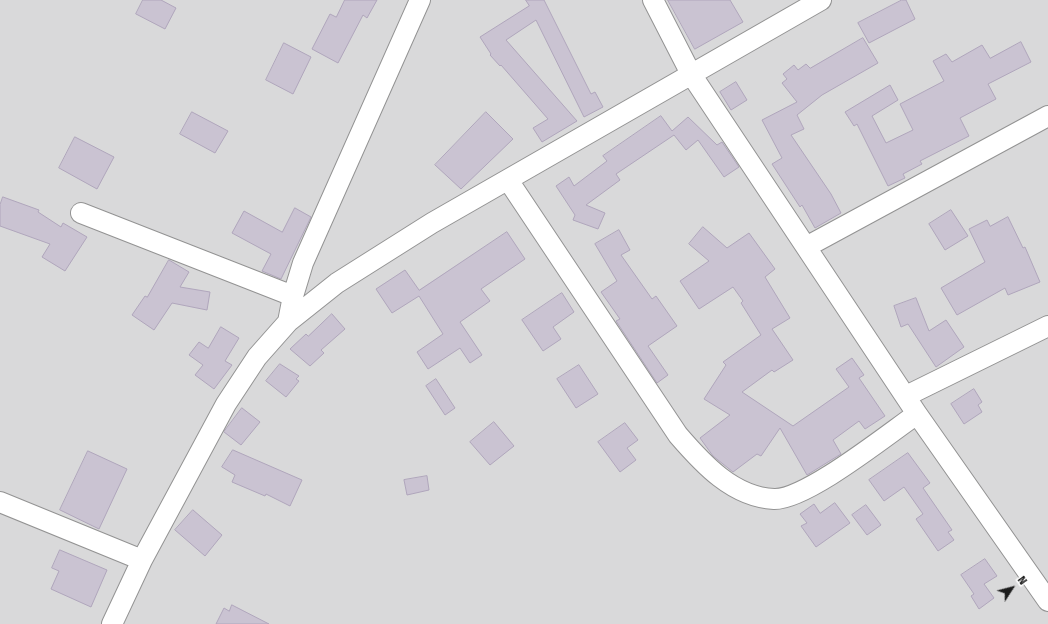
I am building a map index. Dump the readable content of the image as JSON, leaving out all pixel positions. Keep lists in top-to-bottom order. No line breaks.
{"north":"top right"}
